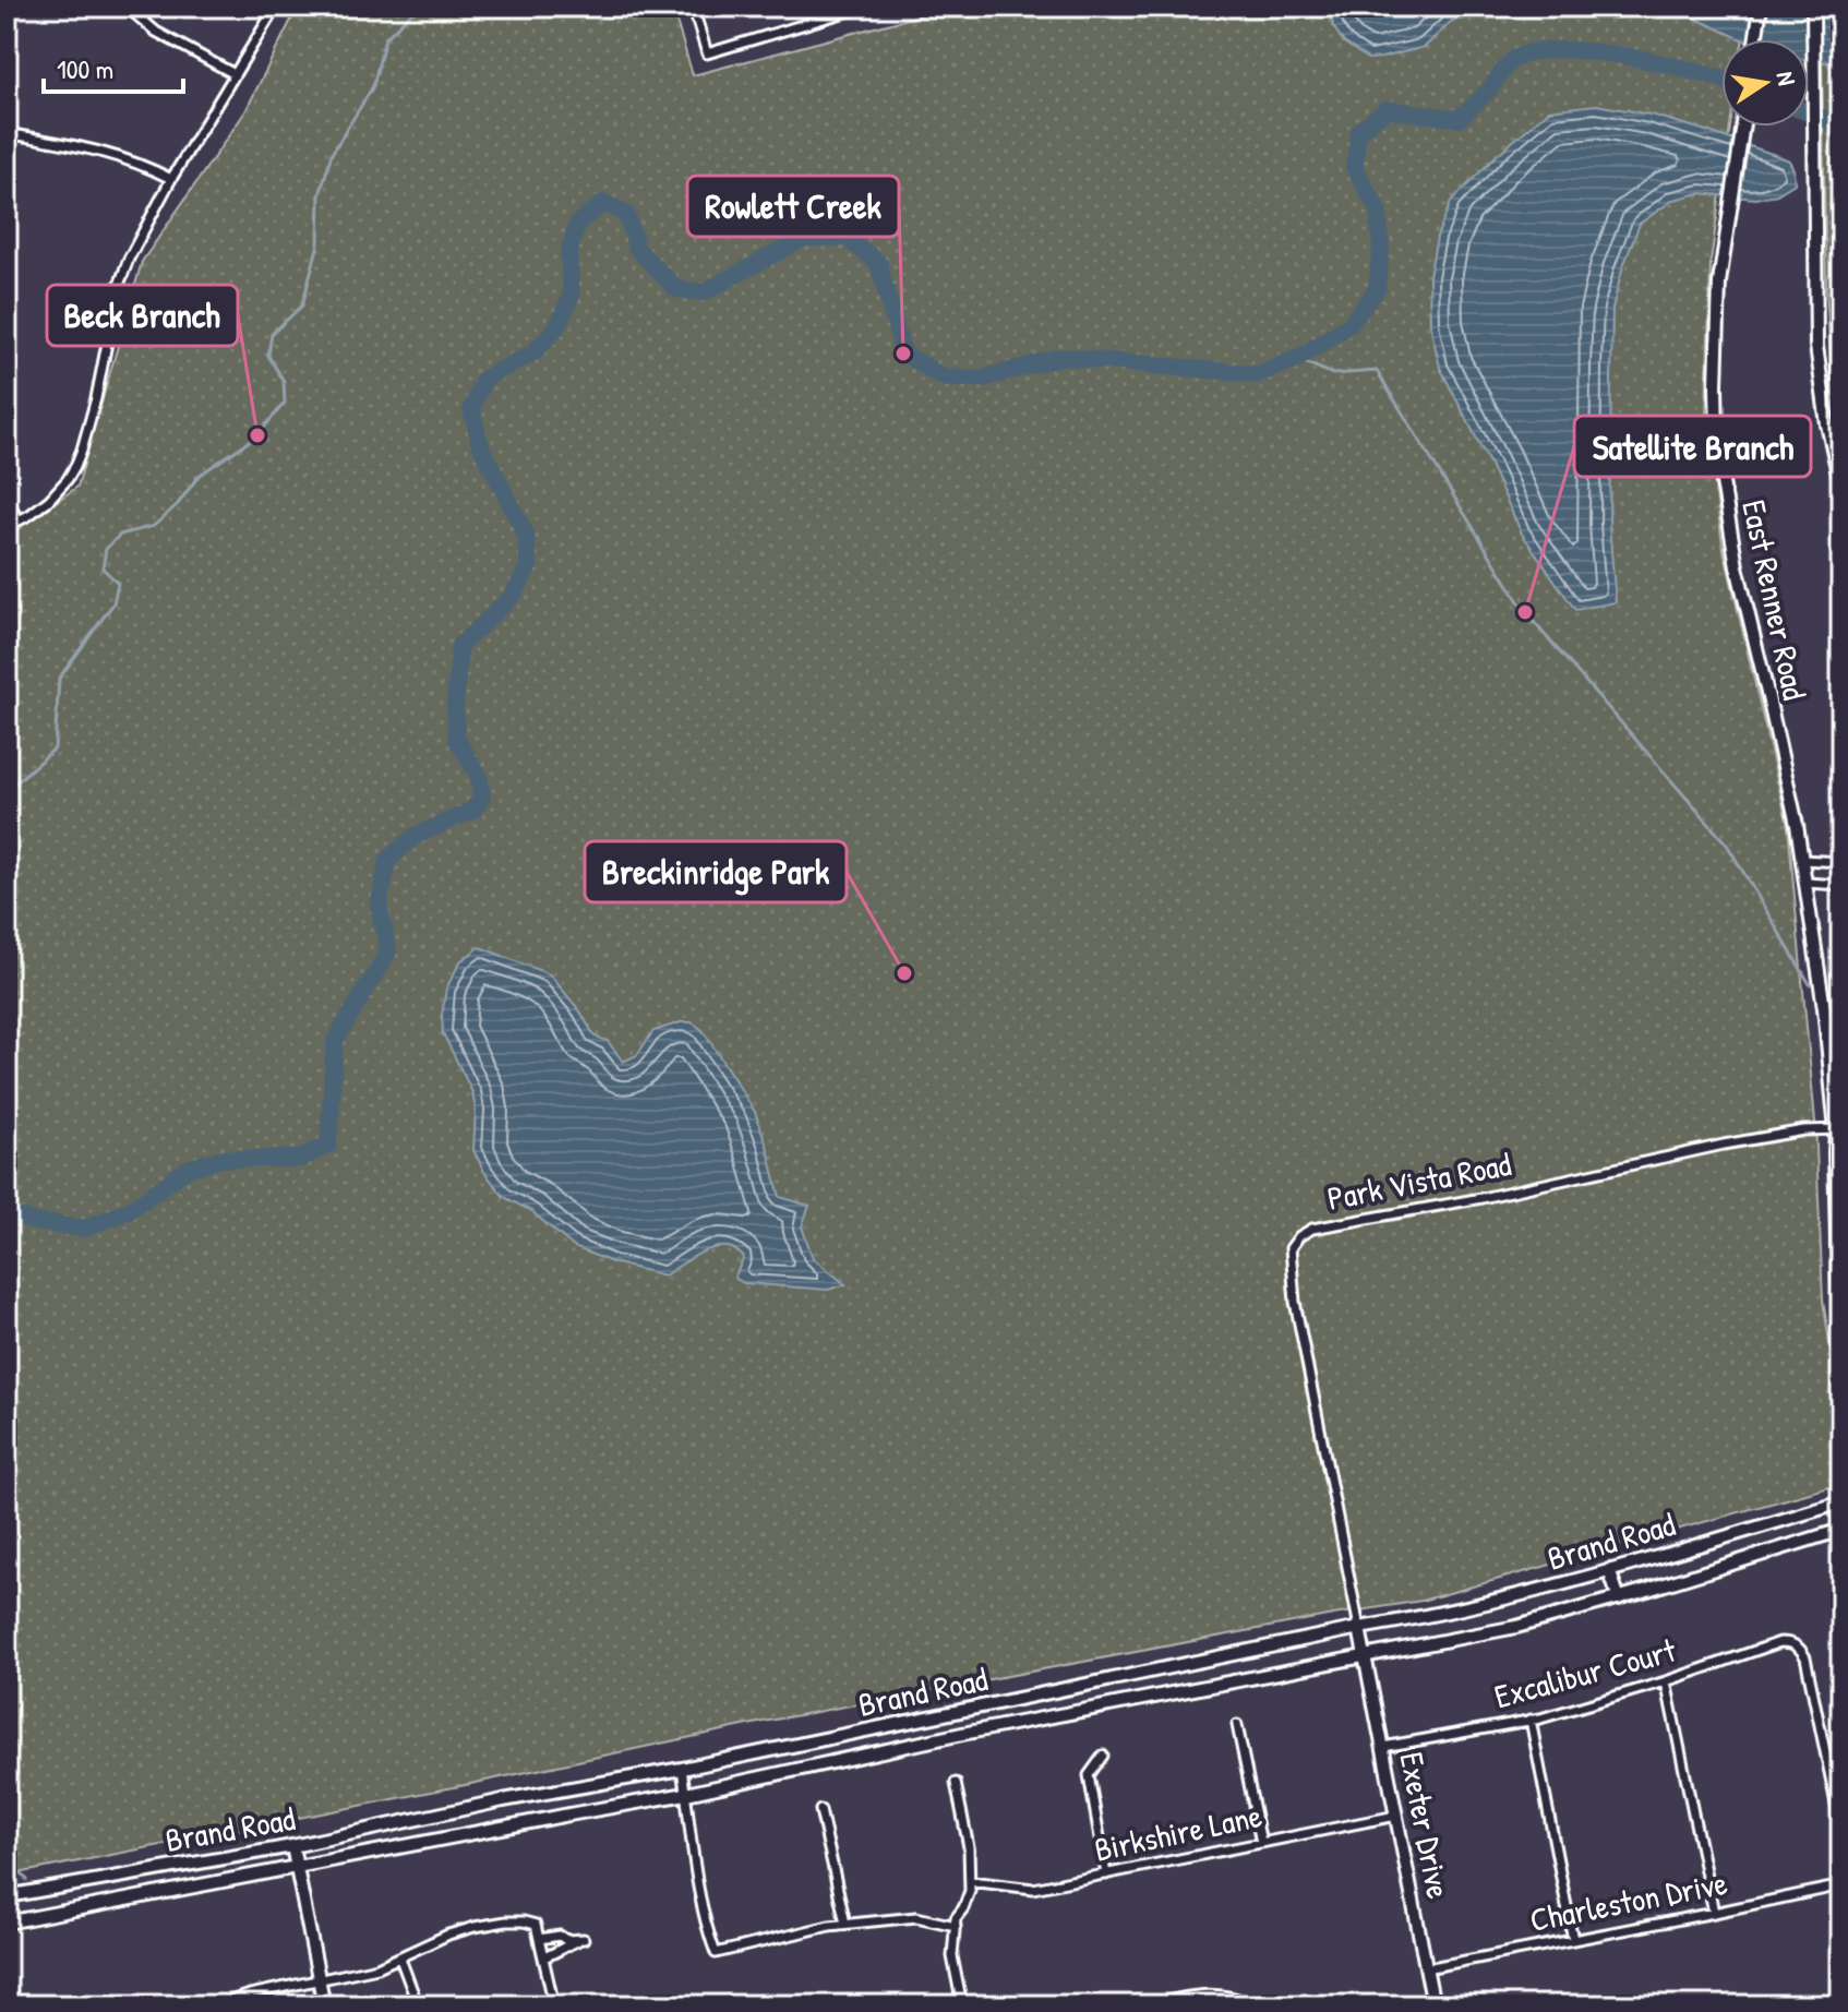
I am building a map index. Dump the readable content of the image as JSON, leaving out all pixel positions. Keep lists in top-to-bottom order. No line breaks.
{"streets":{"main road":["East Renner Road","Brand Road","Exeter Drive"],"street":["Park Vista Road","Excalibur Court","Birkshire Lane","Charleston Drive"]},"crossings":[["East Renner Road","Park Vista Road"],["Park Vista Road","Brand Road"],["Park Vista Road","Exeter Drive"],["Brand Road","Exeter Drive"],["Excalibur Court","Exeter Drive"],["Exeter Drive","Birkshire Lane"],["Exeter Drive","Charleston Drive"]],"places":["Rowlett Creek","Beck Branch","Satellite Branch","Breckinridge Park"],"scale_bar":"100 m","north":"right"}
